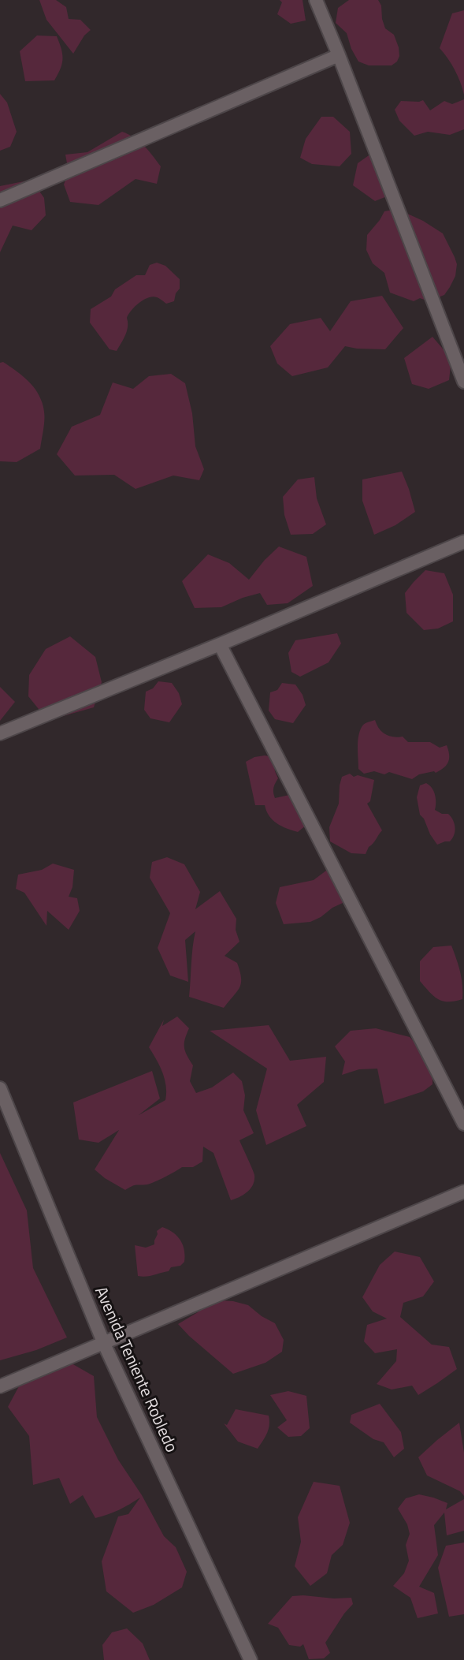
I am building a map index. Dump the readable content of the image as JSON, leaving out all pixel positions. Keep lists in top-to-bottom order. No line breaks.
{"streets":{"street":["Avenida Teniente Robledo"]}}
